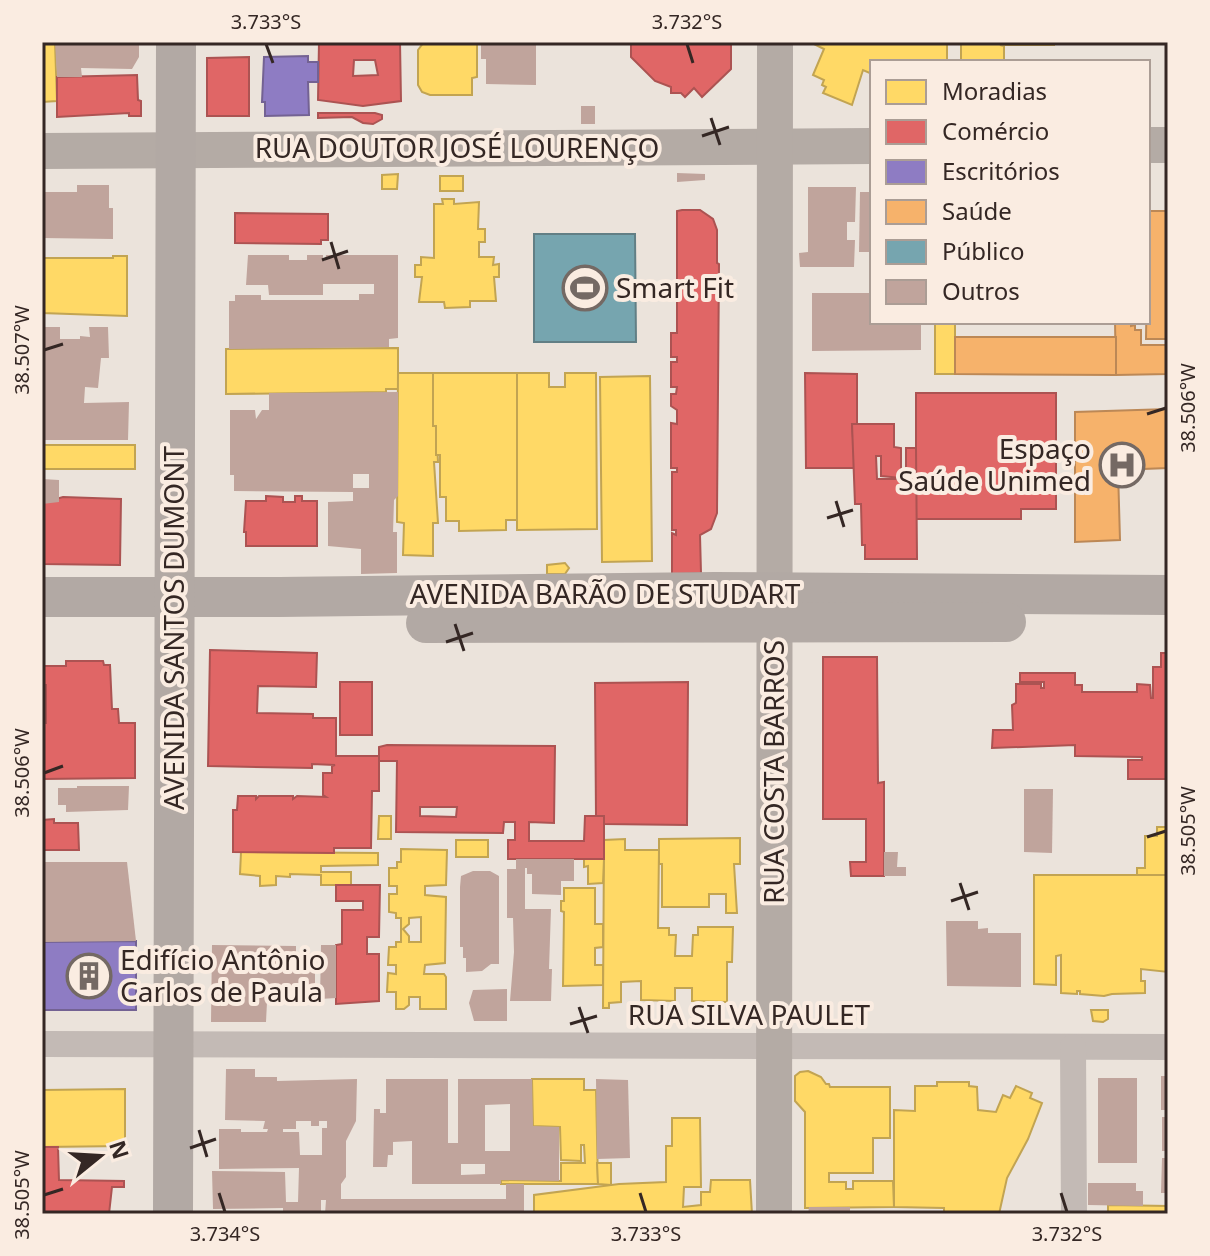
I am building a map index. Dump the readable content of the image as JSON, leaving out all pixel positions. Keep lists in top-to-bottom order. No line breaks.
{"streets":{"main road":["AVENIDA BARÃO DE STUDART","AVENIDA SANTOS DUMONT"],"street":["RUA DOUTOR JOSÉ LOURENÇO","RUA COSTA BARROS","RUA SILVA PAULET"]},"crossings":[["RUA DOUTOR JOSÉ LOURENÇO","AVENIDA SANTOS DUMONT"],["RUA DOUTOR JOSÉ LOURENÇO","RUA COSTA BARROS"],["AVENIDA BARÃO DE STUDART","AVENIDA SANTOS DUMONT"],["AVENIDA BARÃO DE STUDART","RUA COSTA BARROS"],["AVENIDA SANTOS DUMONT","RUA SILVA PAULET"],["RUA COSTA BARROS","RUA SILVA PAULET"]],"places":{"sports":["Smart Fit"],"hospital":["Espaço Saúde Unimed"],"building":["Edifício Antônio Carlos de Paula"]},"legend":["Moradias","Comércio","Escritórios","Saúde","Público","Outros"],"north":"right","coordinates":["3.733°S","3.732°S","38.507°W","38.506°W","38.505°W","3.734°S"]}
